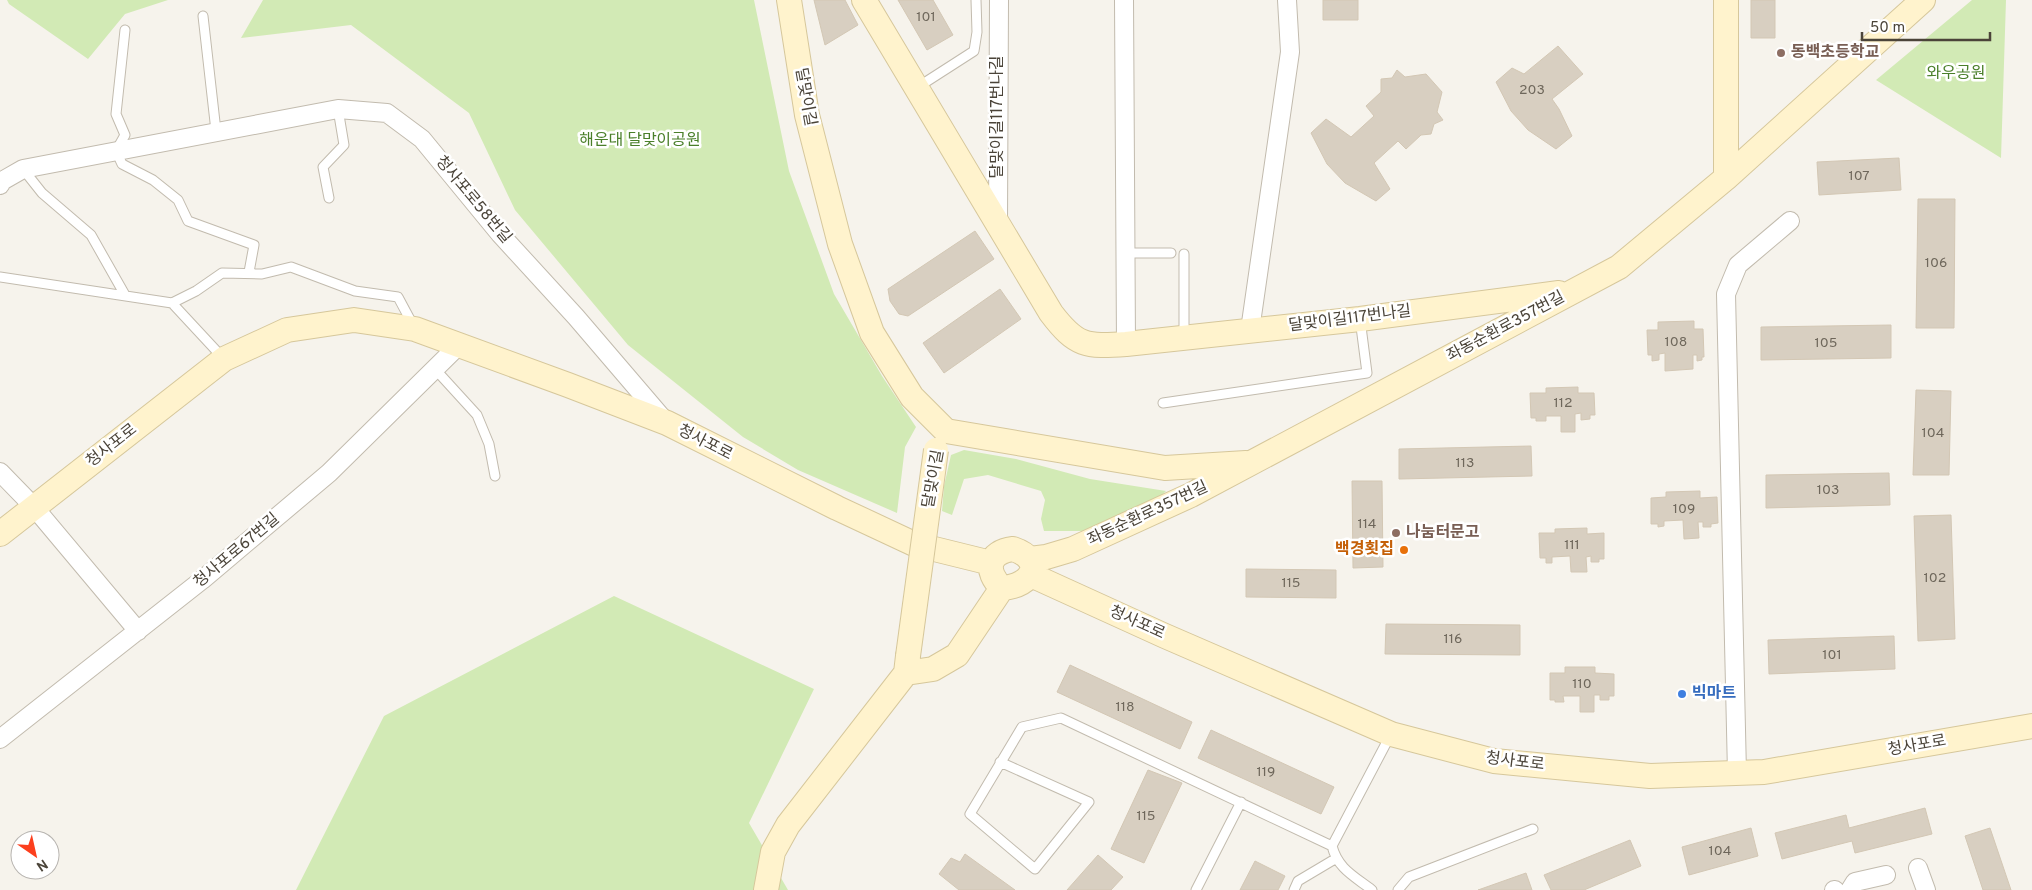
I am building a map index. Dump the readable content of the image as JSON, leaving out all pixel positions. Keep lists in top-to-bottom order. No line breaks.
{"streets":{"street":["달맞이길","달맞이길117번나길","청사포로58번길","좌동순환로357번길","청사포로","청사포로67번길"]},"crossings":[["달맞이길117번나길","좌동순환로357번길"],["청사포로58번길","청사포로"],["좌동순환로357번길","청사포로"],["청사포로","청사포로67번길"]],"parks":["와우공원","해운대 달맞이공원"],"places":["동백초등학교","나눔터문고","백경횟집","빅마트"],"house_numbers":["101","203","107","106","108","105","112","104","113","103","109","114","111","102","115","116","101","110","118","119","115","104"],"scale_bar":"50 m","north":"bottom right"}
